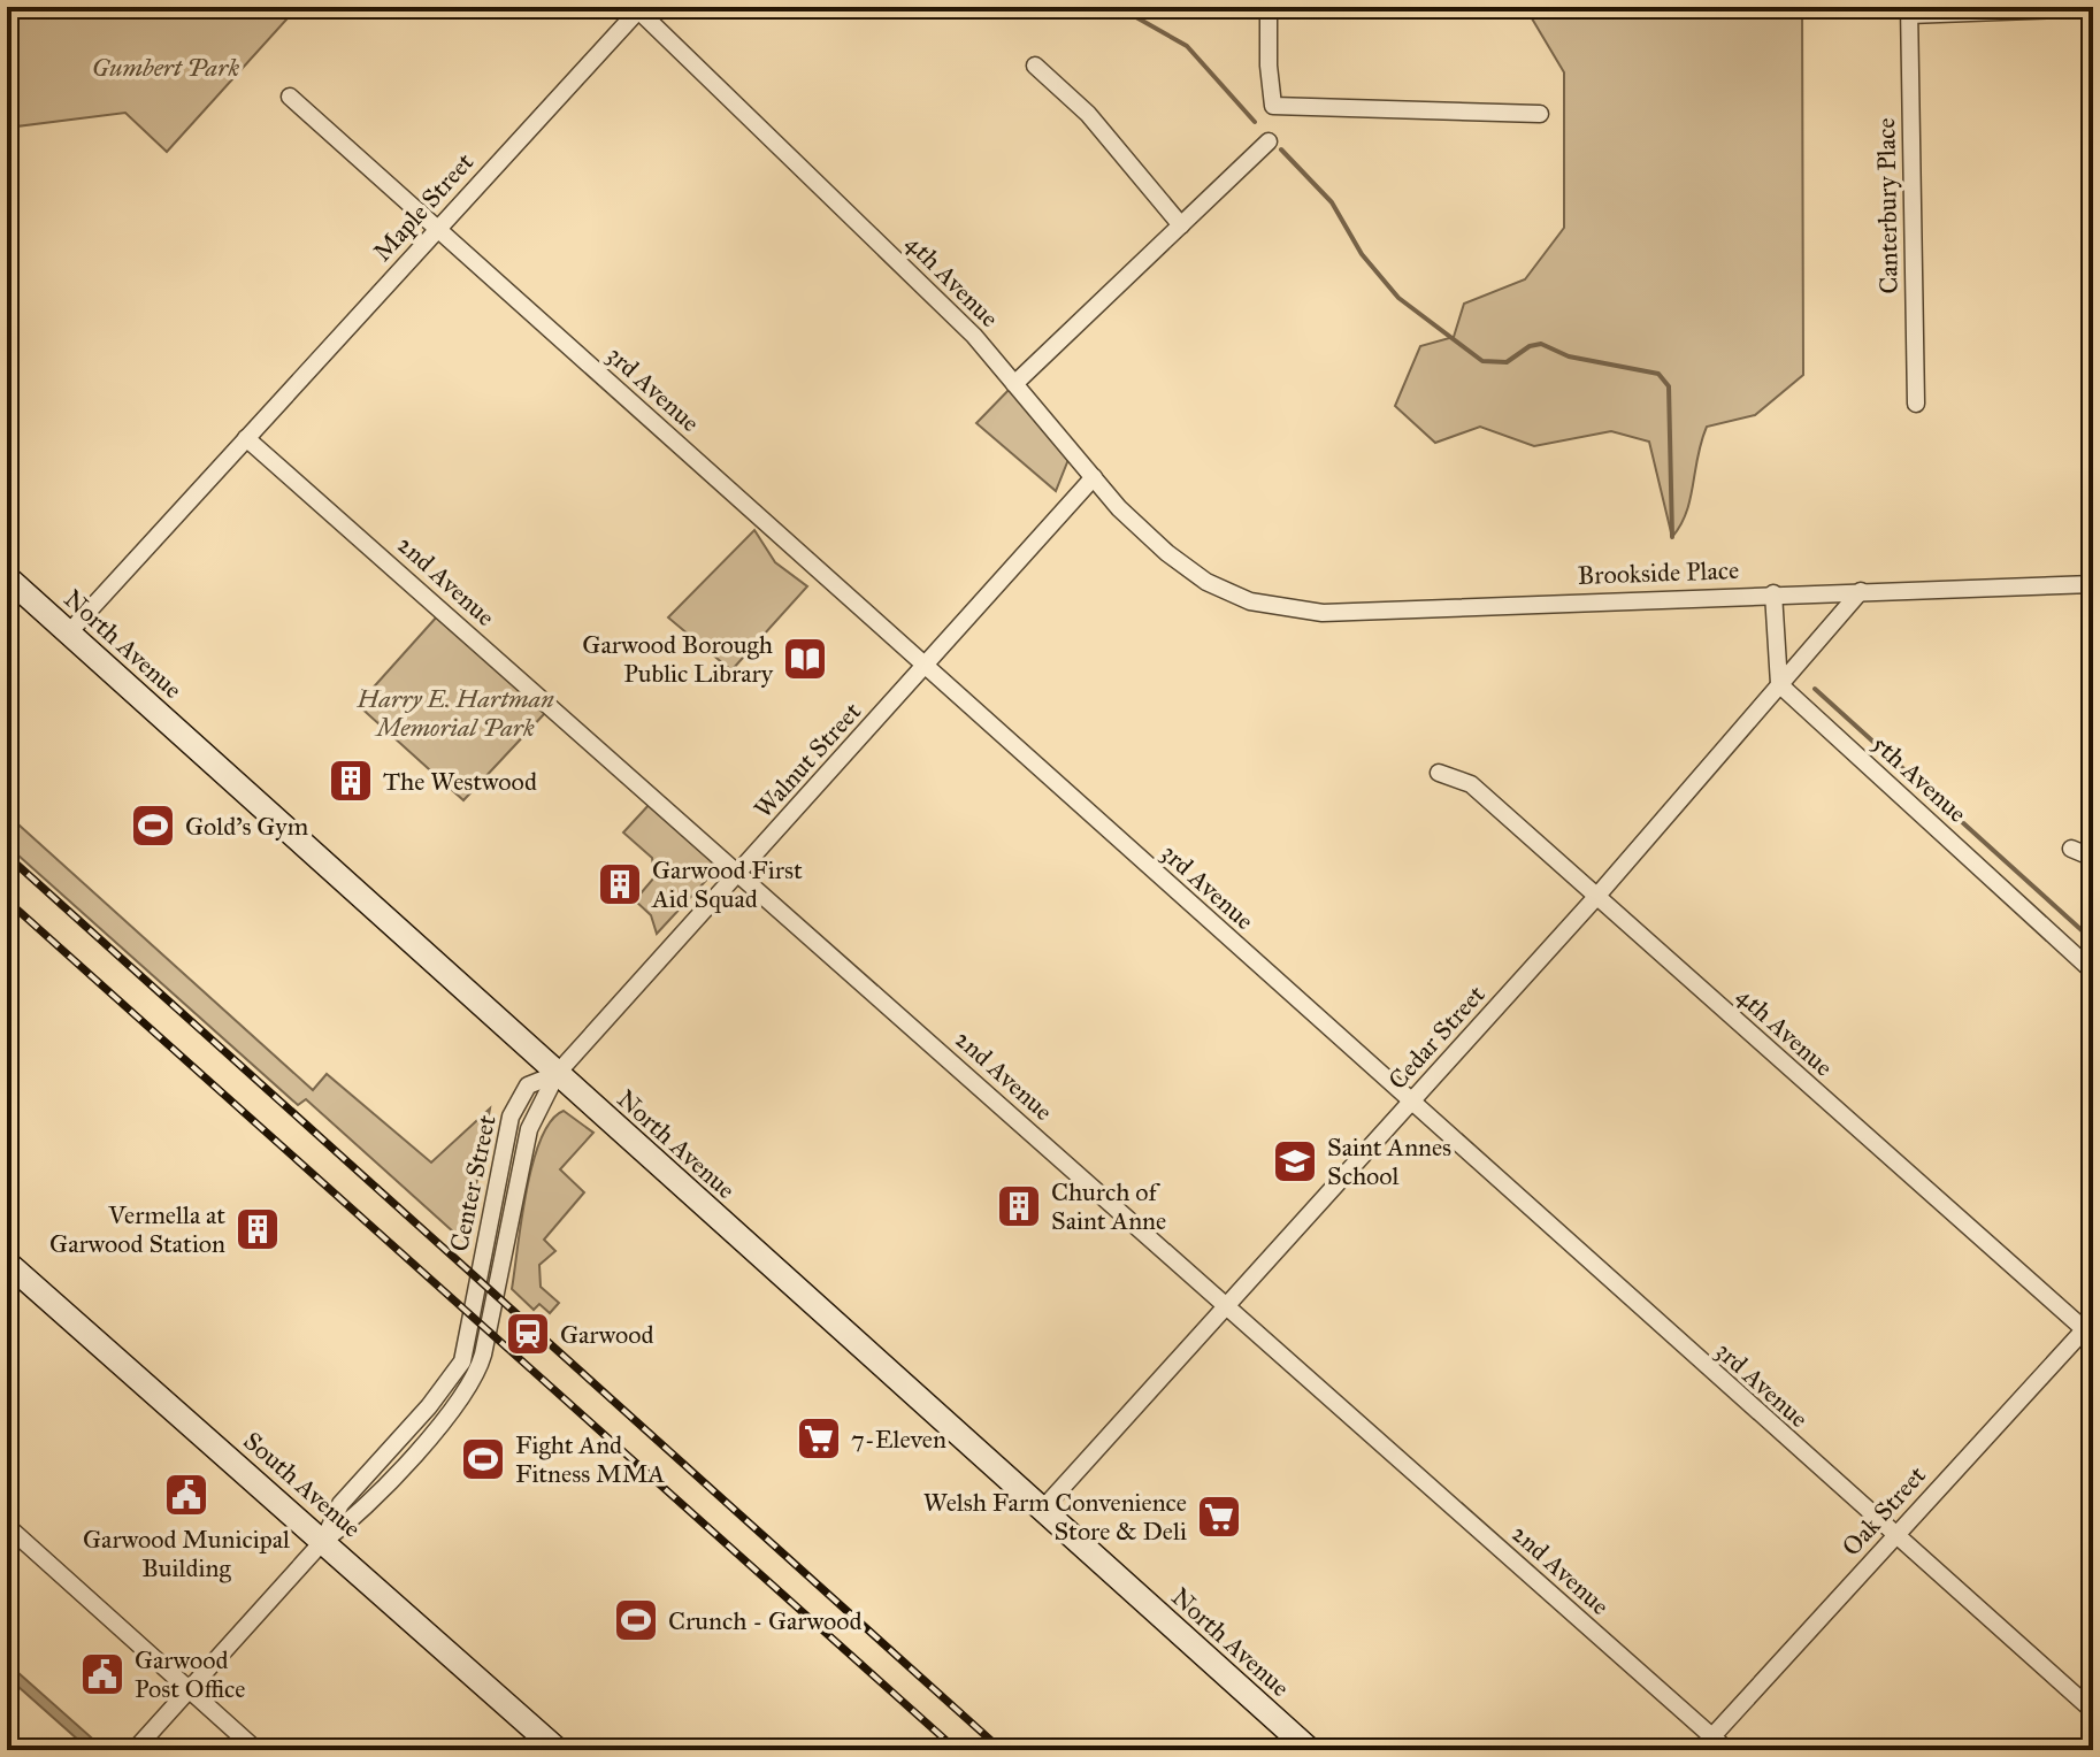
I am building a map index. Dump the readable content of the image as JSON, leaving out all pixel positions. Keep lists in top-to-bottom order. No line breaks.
{"streets":{"main road":["North Avenue","South Avenue"],"street":["Canterbury Place","Maple Street","4th Avenue","3rd Avenue","Brookside Place","2nd Avenue","Walnut Street","5th Avenue","Cedar Street","Center Street","Oak Street"]},"crossings":[["Maple Street","4th Avenue"],["Maple Street","3rd Avenue"],["Maple Street","2nd Avenue"],["Maple Street","North Avenue"],["4th Avenue","Brookside Place"],["4th Avenue","Walnut Street"],["4th Avenue","Cedar Street"],["4th Avenue","Oak Street"],["3rd Avenue","Walnut Street"],["3rd Avenue","Cedar Street"],["3rd Avenue","Oak Street"],["Brookside Place","Cedar Street"],["2nd Avenue","Walnut Street"],["2nd Avenue","Cedar Street"],["2nd Avenue","Oak Street"],["North Avenue","Walnut Street"],["North Avenue","Cedar Street"],["North Avenue","Center Street"],["Walnut Street","Center Street"],["5th Avenue","Cedar Street"],["Center Street","South Avenue"]],"parks":["Gumbert Park","Harry E. Hartman Memorial Park"],"places":{"library":["Garwood Borough Public Library"],"building":["The Westwood","Garwood First Aid Squad","Church of Saint Anne","Vermella at Garwood Station"],"sports":["Gold's Gym","Fight And Fitness MMA","Crunch - Garwood"],"school or university":["Saint Annes School"],"station":["Garwood"],"supermarket":["7-Eleven","Welsh Farm Convenience Store & Deli"],"public building":["Garwood Municipal Building","Garwood Post Office"]}}
